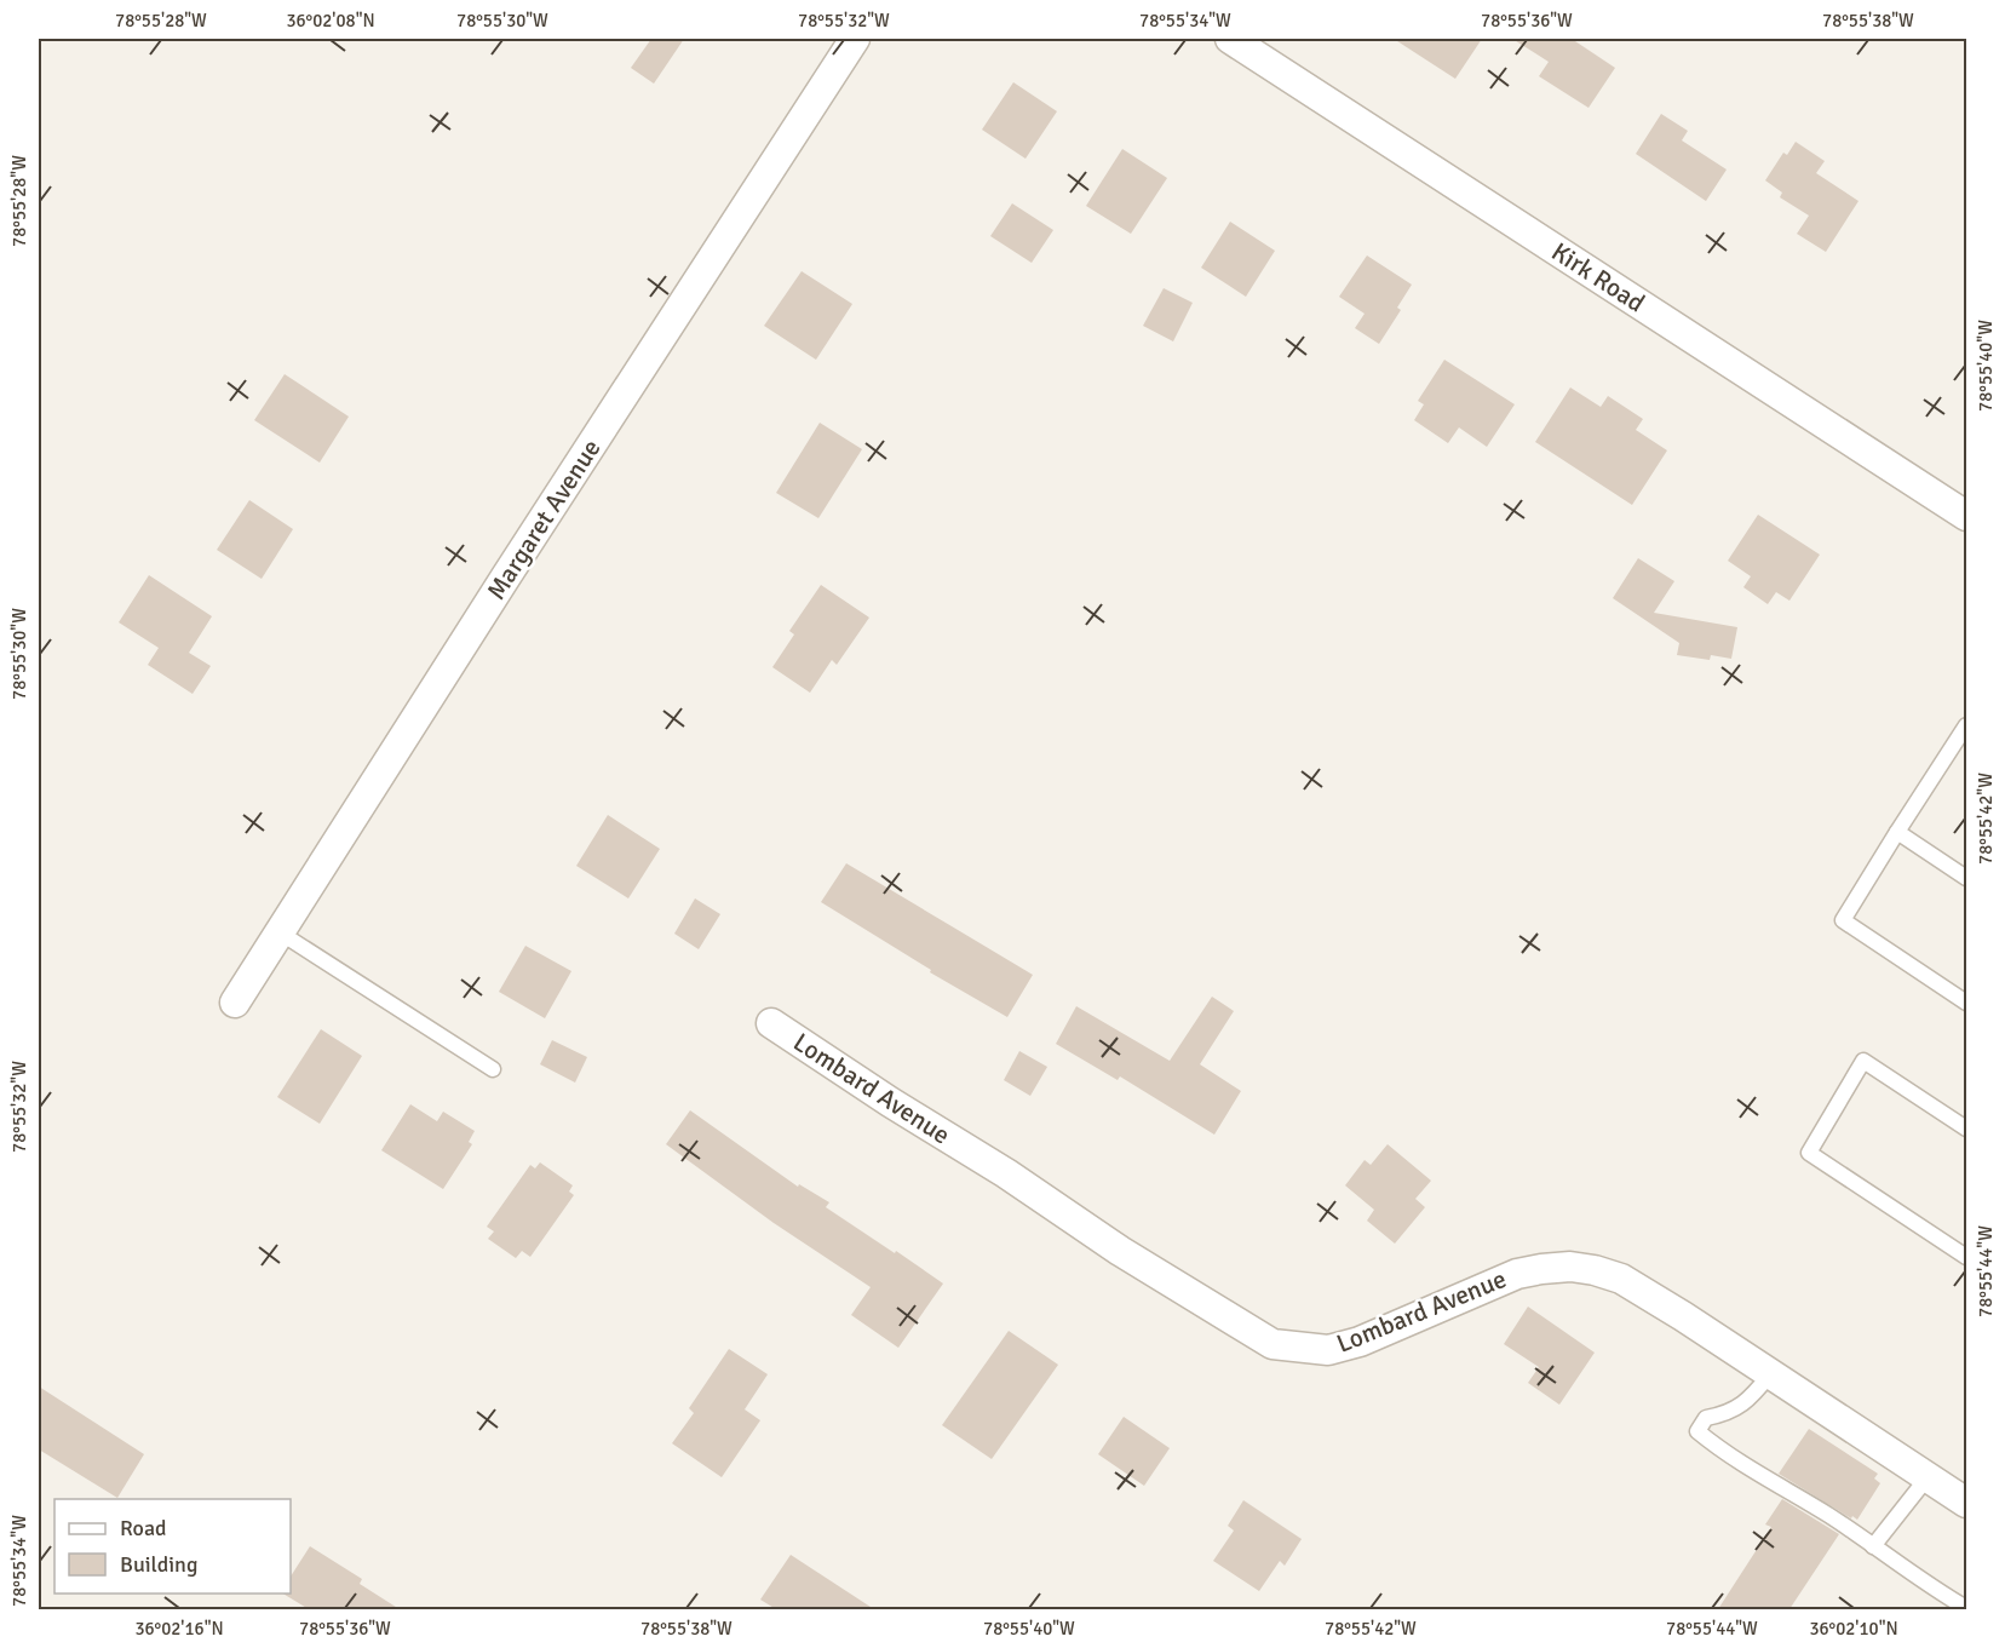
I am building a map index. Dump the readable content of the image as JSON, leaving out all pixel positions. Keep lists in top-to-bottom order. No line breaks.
{"streets":{"street":["Kirk Road","Margaret Avenue","Lombard Avenue"]},"legend":["Road","Building"],"coordinates":["78°55'28\"W","36°02'08\"N","78°55'30\"W","78°55'32\"W","78°55'34\"W","78°55'36\"W","78°55'38\"W","78°55'40\"W","78°55'42\"W","78°55'44\"W","36°02'16\"N","36°02'10\"N"]}
